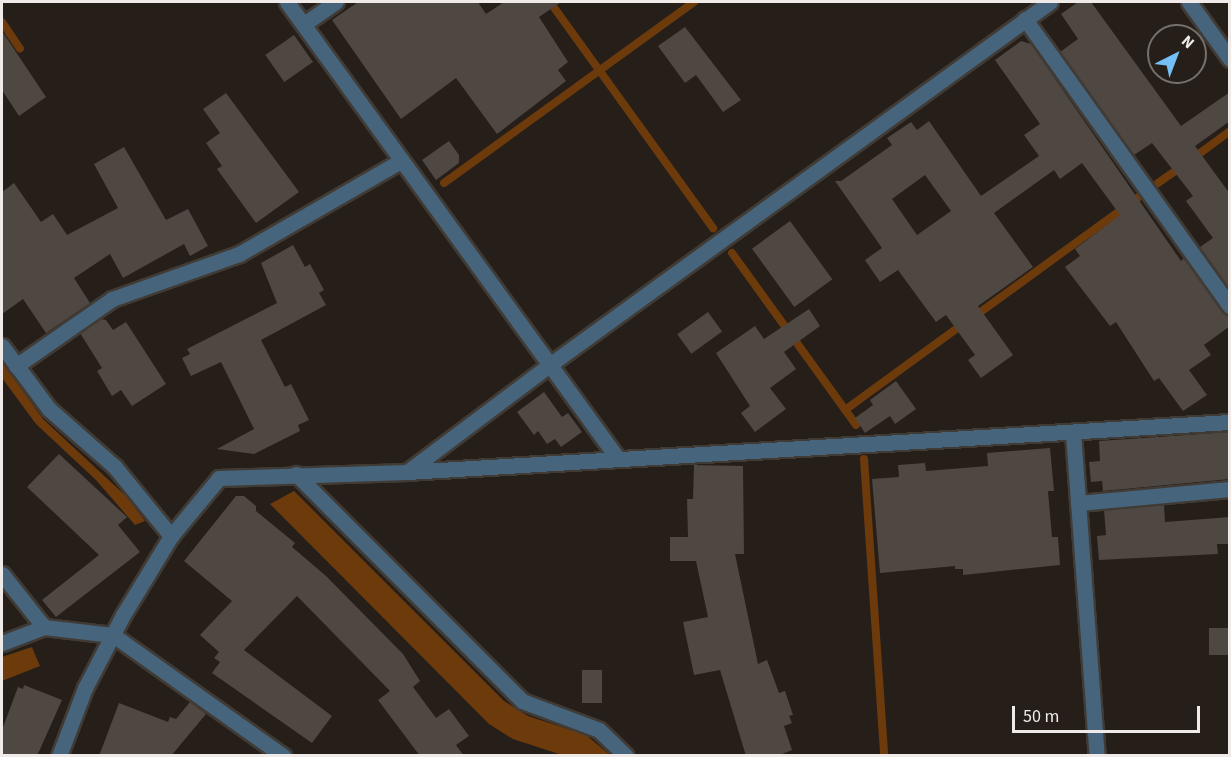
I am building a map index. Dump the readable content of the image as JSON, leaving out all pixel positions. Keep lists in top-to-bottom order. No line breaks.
{"scale_bar":"50 m","north":"top right"}
